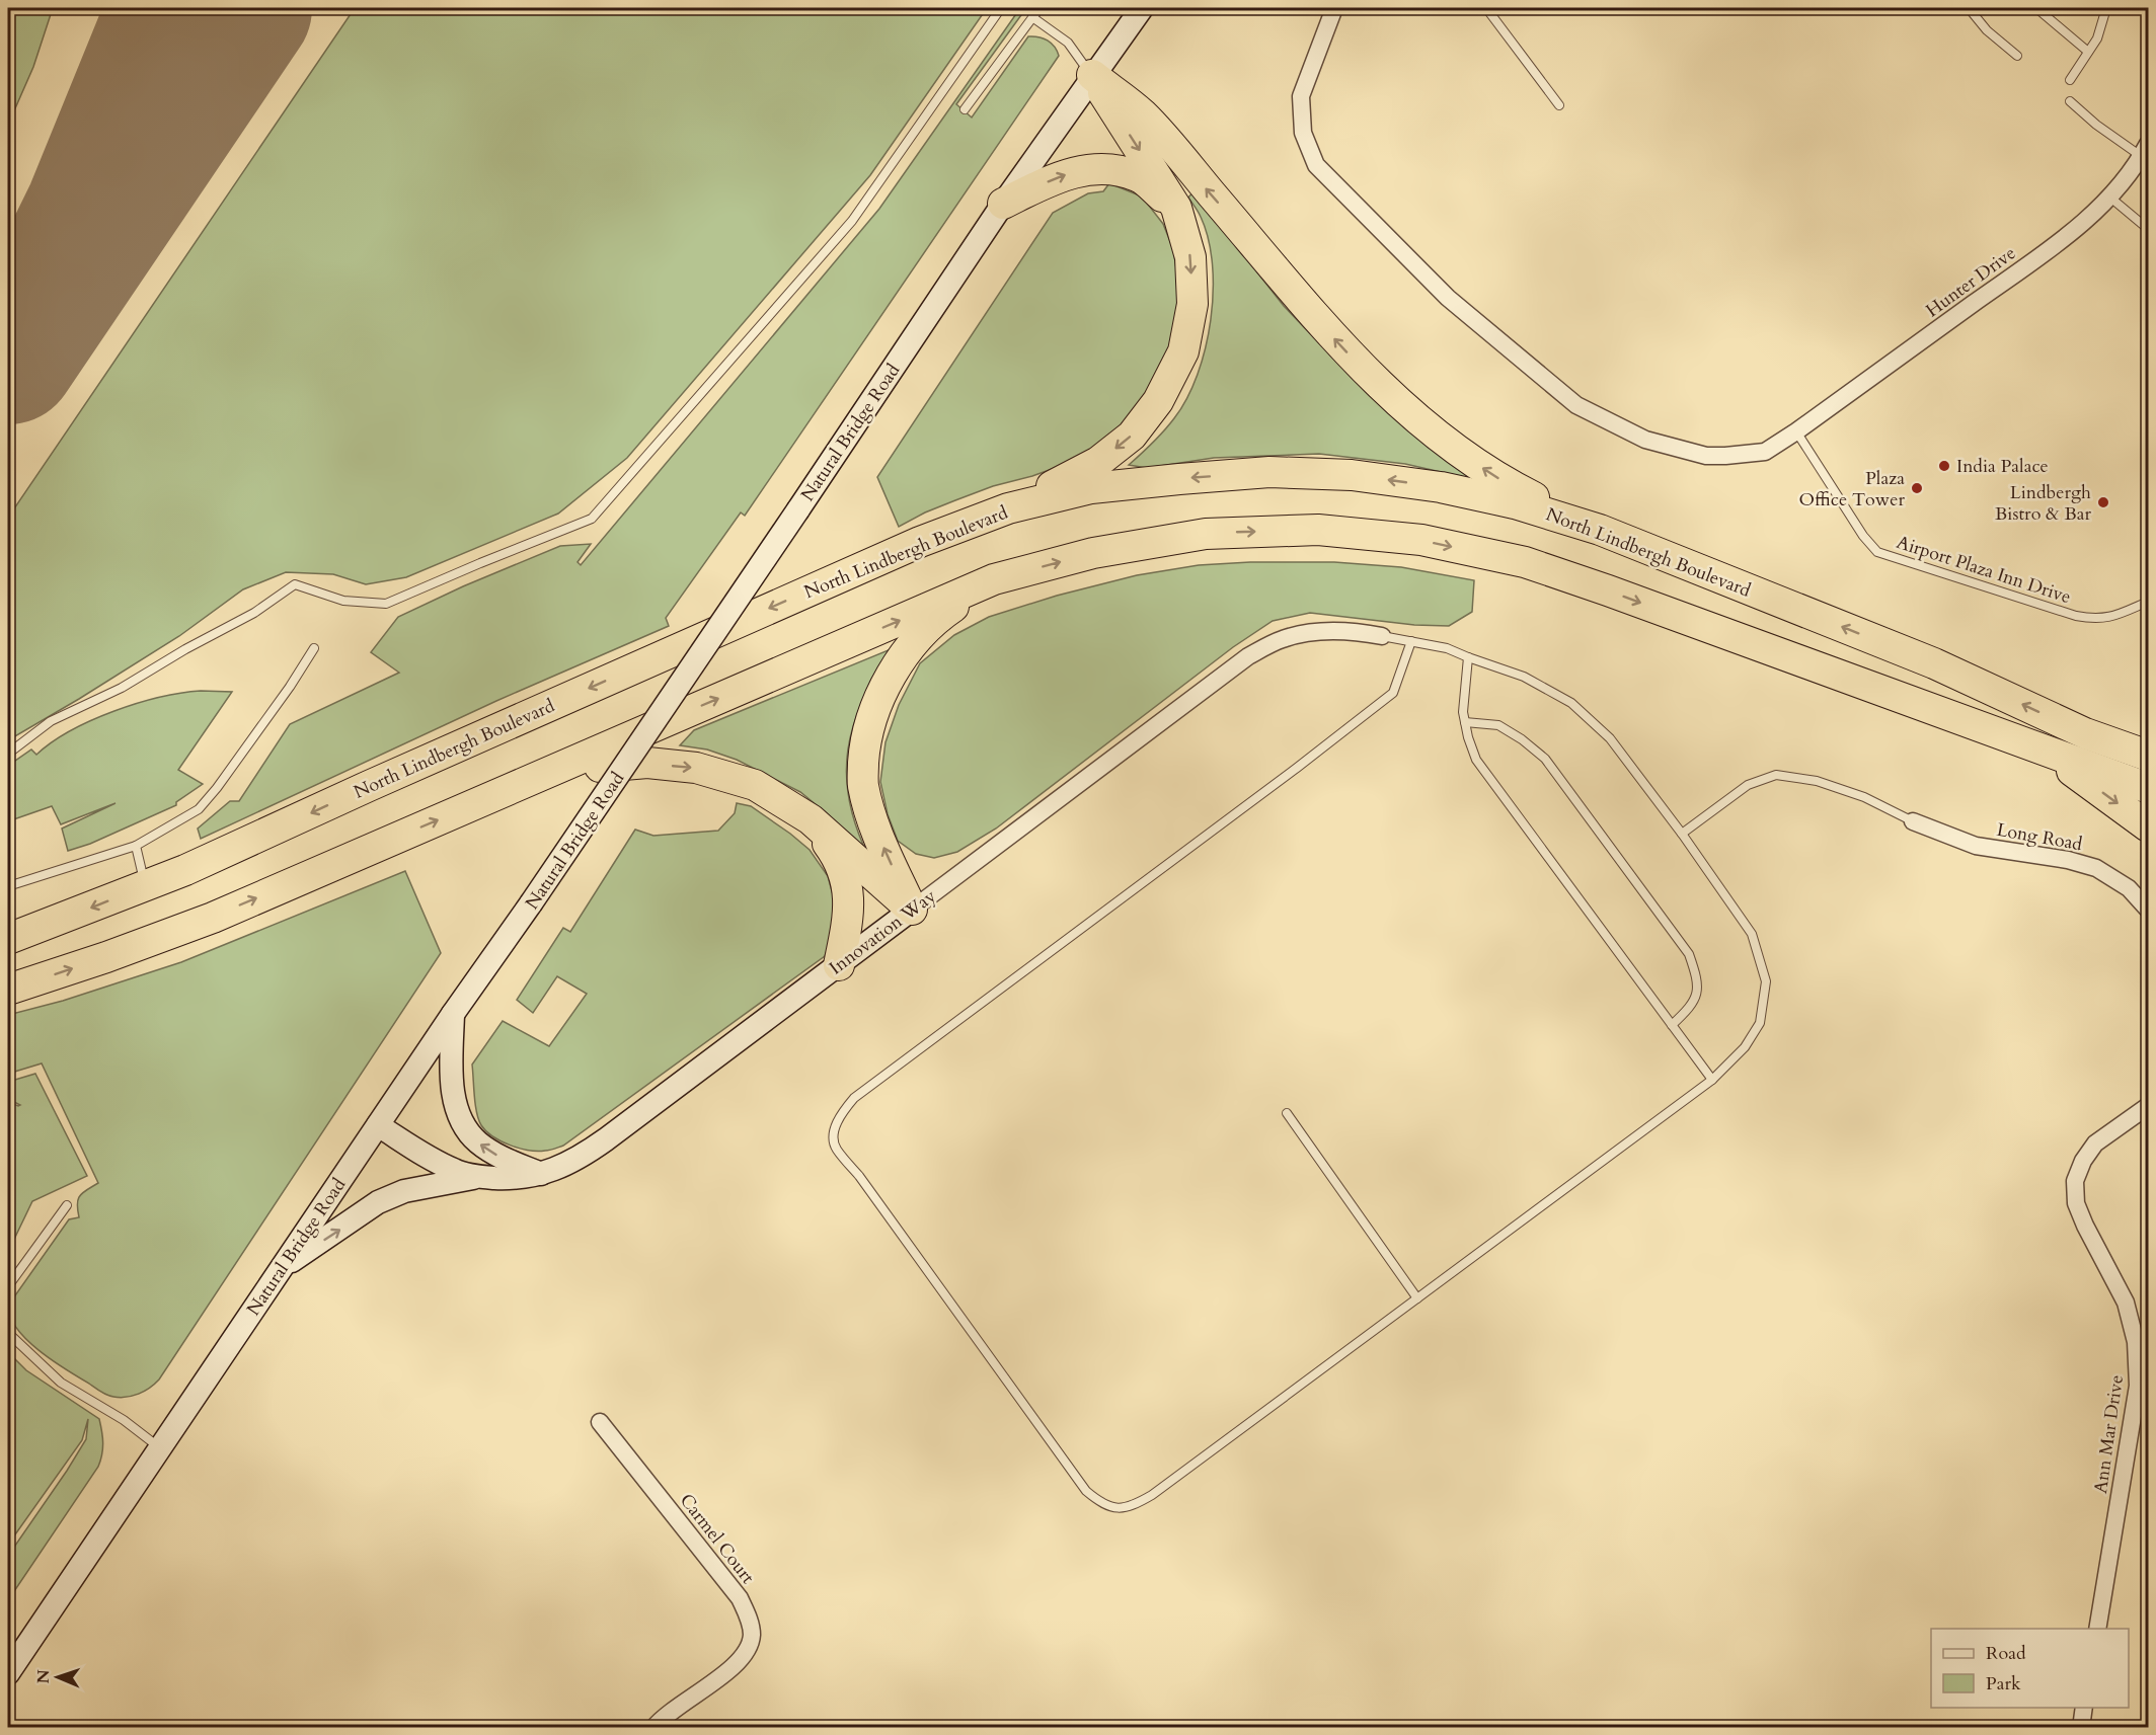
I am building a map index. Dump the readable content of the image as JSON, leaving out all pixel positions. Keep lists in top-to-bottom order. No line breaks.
{"streets":{"highway":["North Lindbergh Boulevard"],"main road":["Natural Bridge Road","Innovation Way"],"street":["Hunter Drive","Long Road","Ann Mar Drive","Carmel Court"],"lane":["Airport Plaza Inn Drive"]},"crossings":[["Hunter Drive","Airport Plaza Inn Drive"],["Natural Bridge Road","Innovation Way"]],"places":["India Palace","Plaza Office Tower","Lindbergh Bistro & Bar"],"legend":["Road","Park"],"north":"left"}
